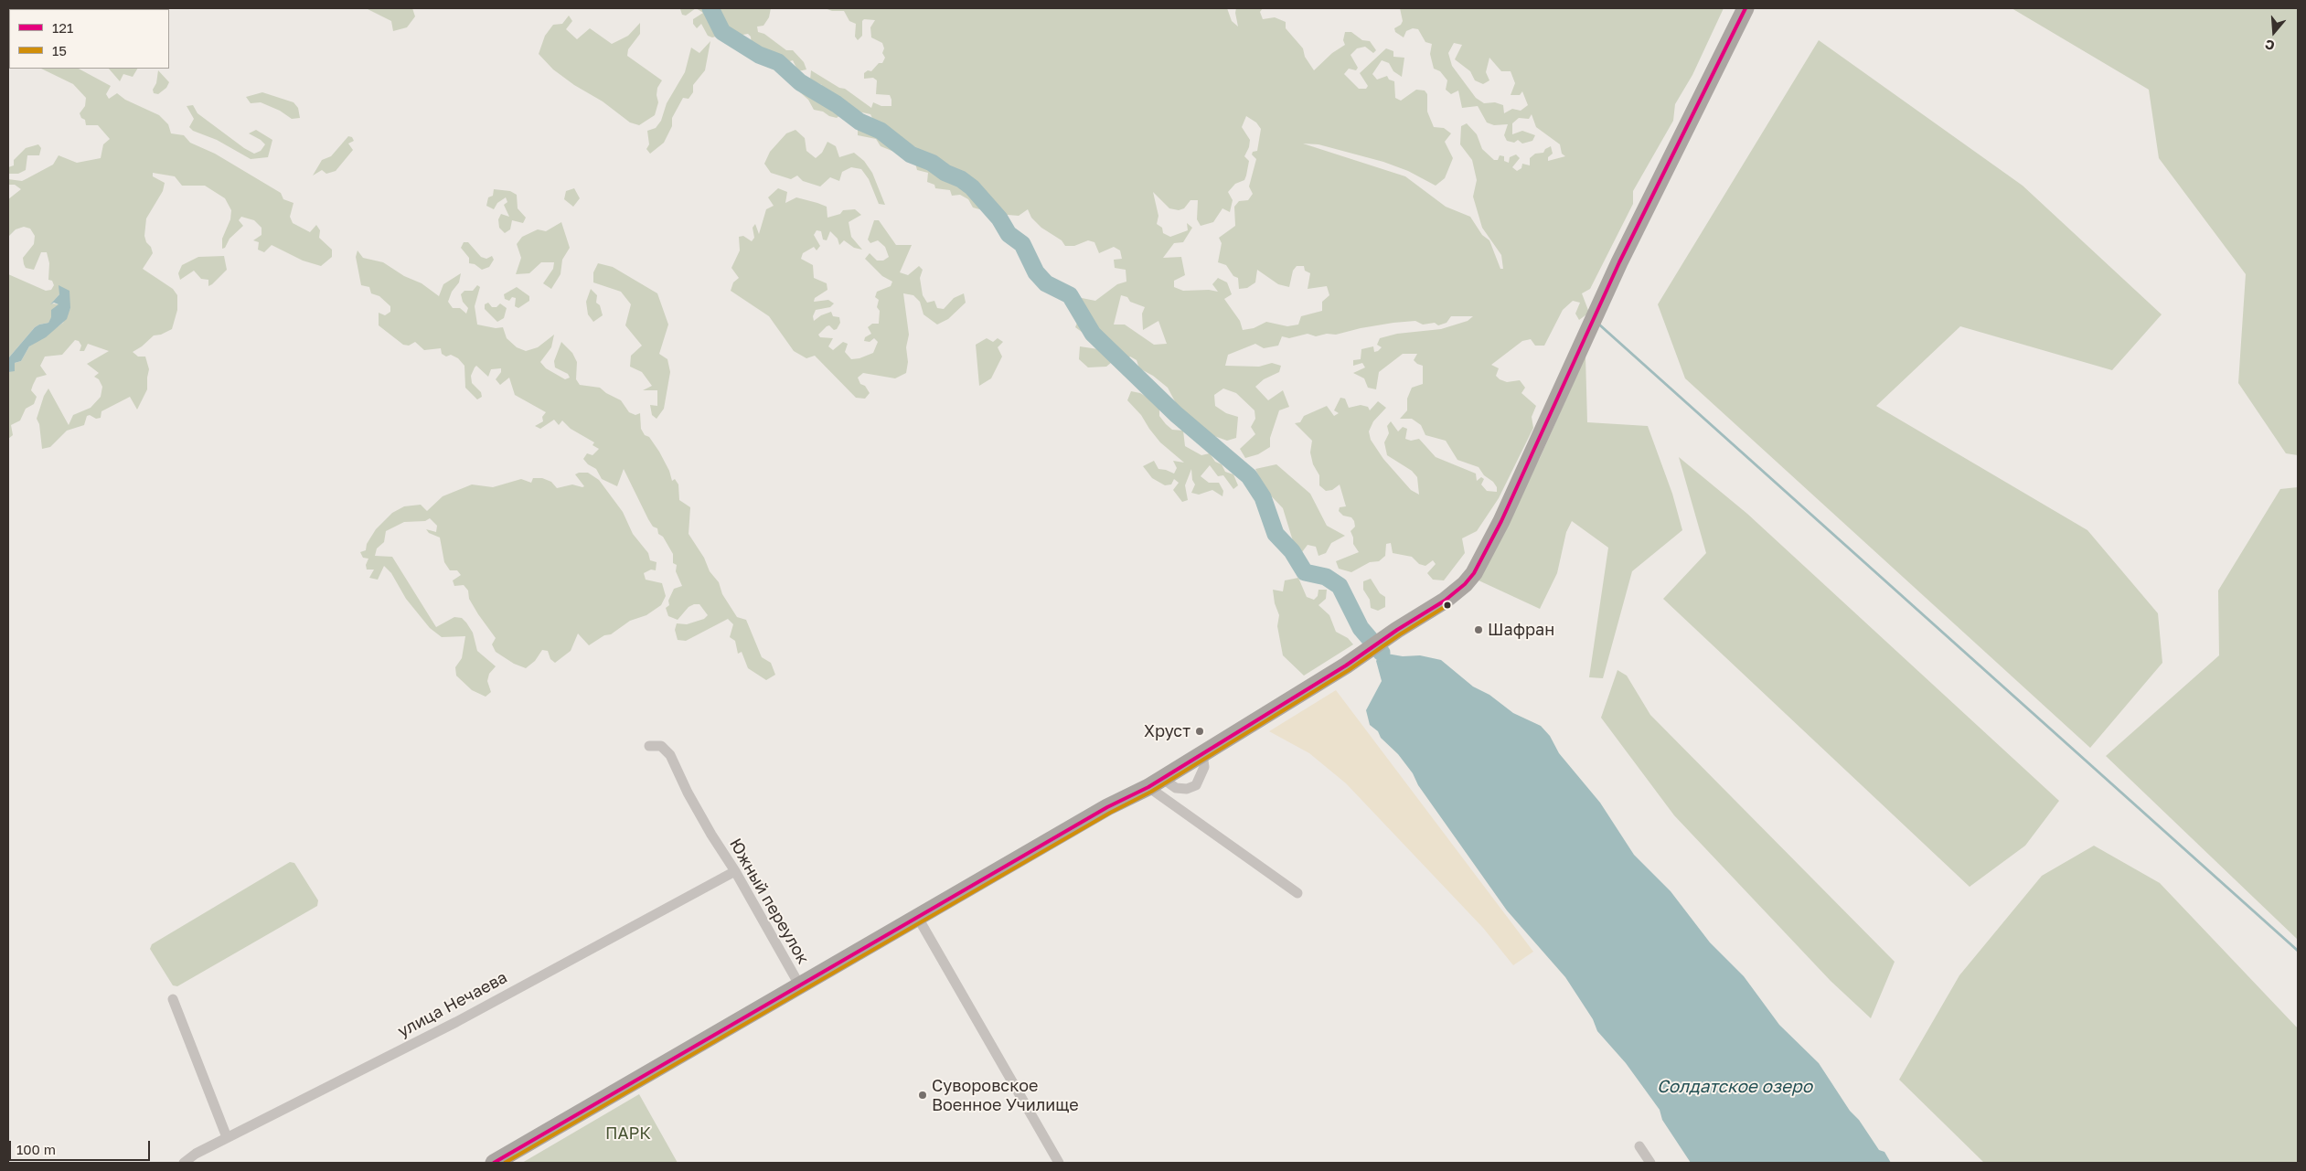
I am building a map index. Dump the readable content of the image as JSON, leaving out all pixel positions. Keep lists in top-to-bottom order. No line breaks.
{"streets":{"street":["Южный переулок","улица Нечаева"]},"crossings":[["Южный переулок","улица Нечаева"]],"water":["Солдатское озеро"],"parks":["ПАРК"],"places":["Шафран","Хруст","Суворовское Военное Училище"],"lines":["transit line 121","transit line 15"],"legend":["121","15"],"scale_bar":"100 m","north":"bottom"}
